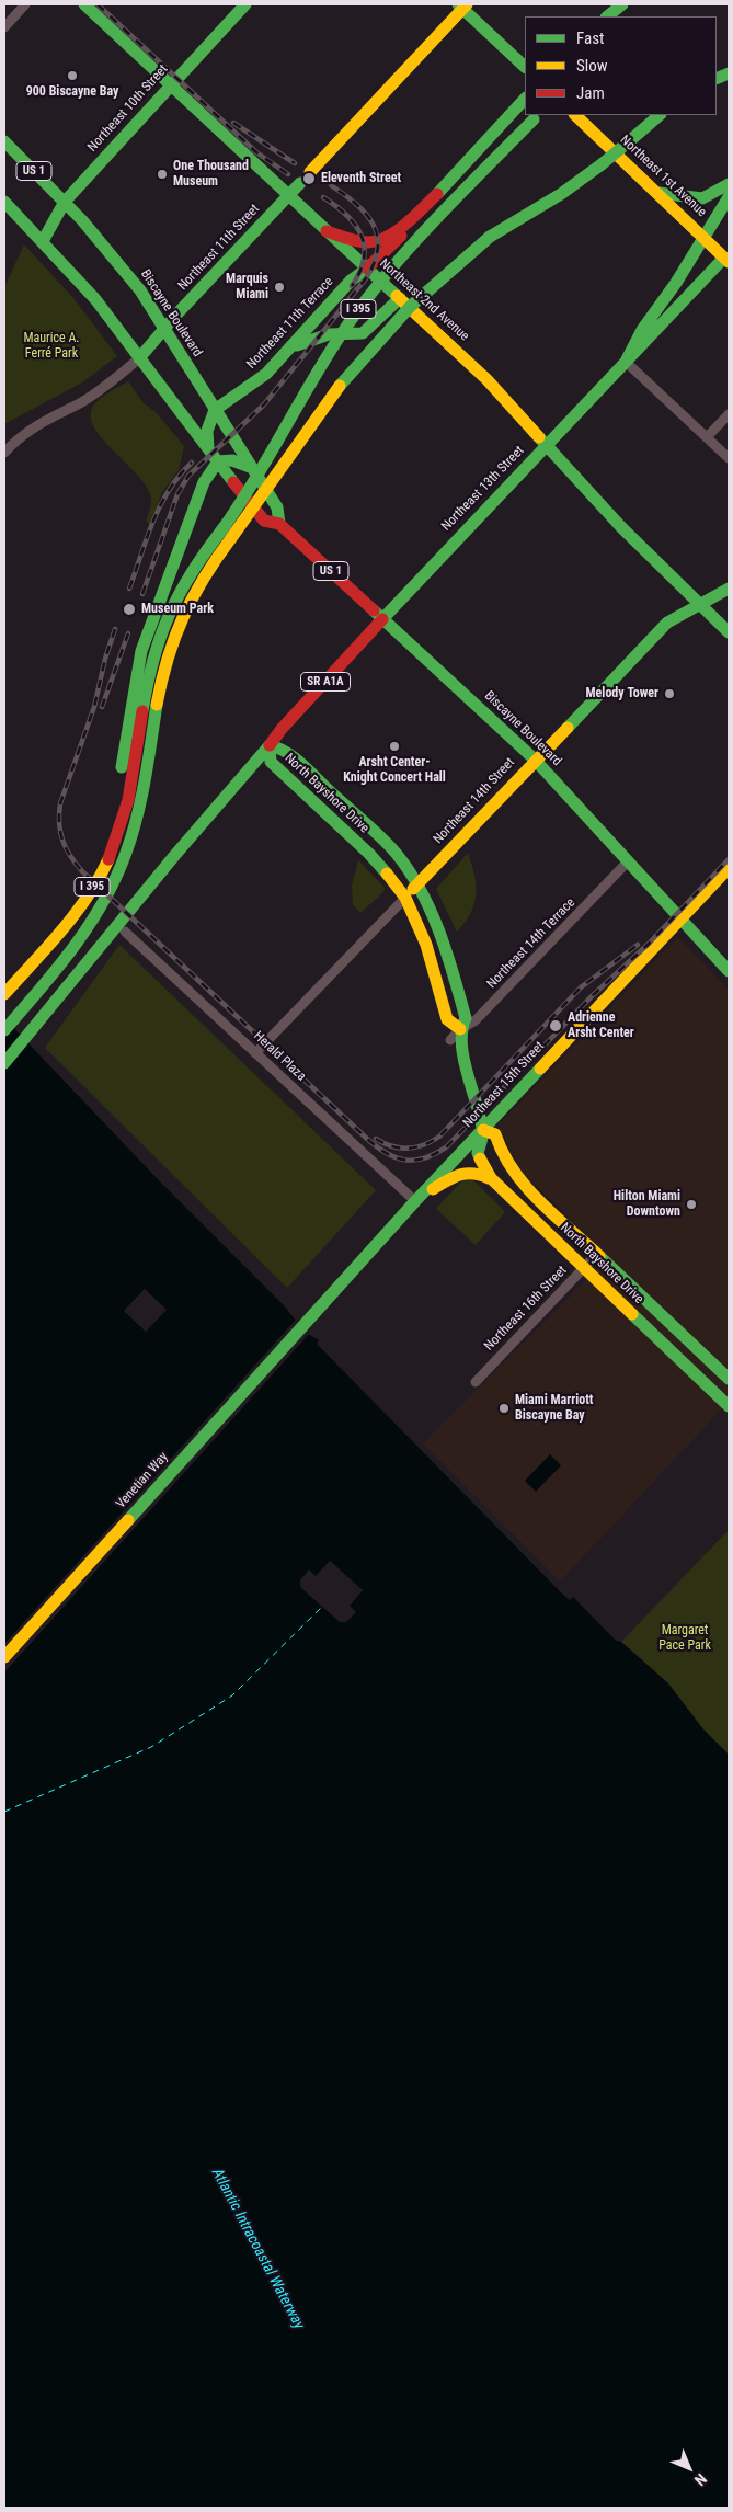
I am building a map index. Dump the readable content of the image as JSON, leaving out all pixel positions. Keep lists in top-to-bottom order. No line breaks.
{"streets":{"main road":["Northeast 10th Street","US 1","Northeast 1st Avenue","Northeast 11th Street","Northeast 2nd Avenue","I 395","Biscayne Boulevard","Northeast 11th Terrace","Northeast 13th Street","SR A1A","North Bayshore Drive","Northeast 14th Street","Northeast 15th Street","Venetian Way"],"street":["Northeast 14th Terrace","Herald Plaza","Northeast 16th Street"]},"crossings":[["Northeast 10th Street","Northeast 2nd Avenue"],["Northeast 10th Street","Biscayne Boulevard"],["Northeast 1st Avenue","Northeast 13th Street"],["Northeast 11th Street","Northeast 2nd Avenue"],["Northeast 11th Street","Biscayne Boulevard"],["Northeast 2nd Avenue","Northeast 11th Terrace"],["Northeast 2nd Avenue","Northeast 13th Street"],["Northeast 2nd Avenue","Northeast 14th Street"],["Biscayne Boulevard","Northeast 11th Terrace"],["Biscayne Boulevard","Northeast 13th Street"],["Biscayne Boulevard","Northeast 14th Street"],["Biscayne Boulevard","Northeast 14th Terrace"],["Biscayne Boulevard","Northeast 15th Street"],["Northeast 13th Street","North Bayshore Drive"],["North Bayshore Drive","Northeast 14th Street"],["North Bayshore Drive","Northeast 14th Terrace"],["North Bayshore Drive","Northeast 15th Street"],["North Bayshore Drive","Northeast 16th Street"],["Northeast 14th Street","Herald Plaza"],["Herald Plaza","Northeast 15th Street"],["Northeast 15th Street","Venetian Way"]],"water":["Atlantic Intracoastal Waterway"],"parks":["Maurice A. Ferré Park","Margaret Pace Park"],"places":["900 Biscayne Bay","One Thousand Museum","Eleventh Street","Marquis Miami","Museum Park","Melody Tower","Arsht Center- Knight Concert Hall","Adrienne Arsht Center","Hilton Miami Downtown","Miami Marriott Biscayne Bay"],"legend":["Fast","Slow","Jam"],"north":"bottom right"}
